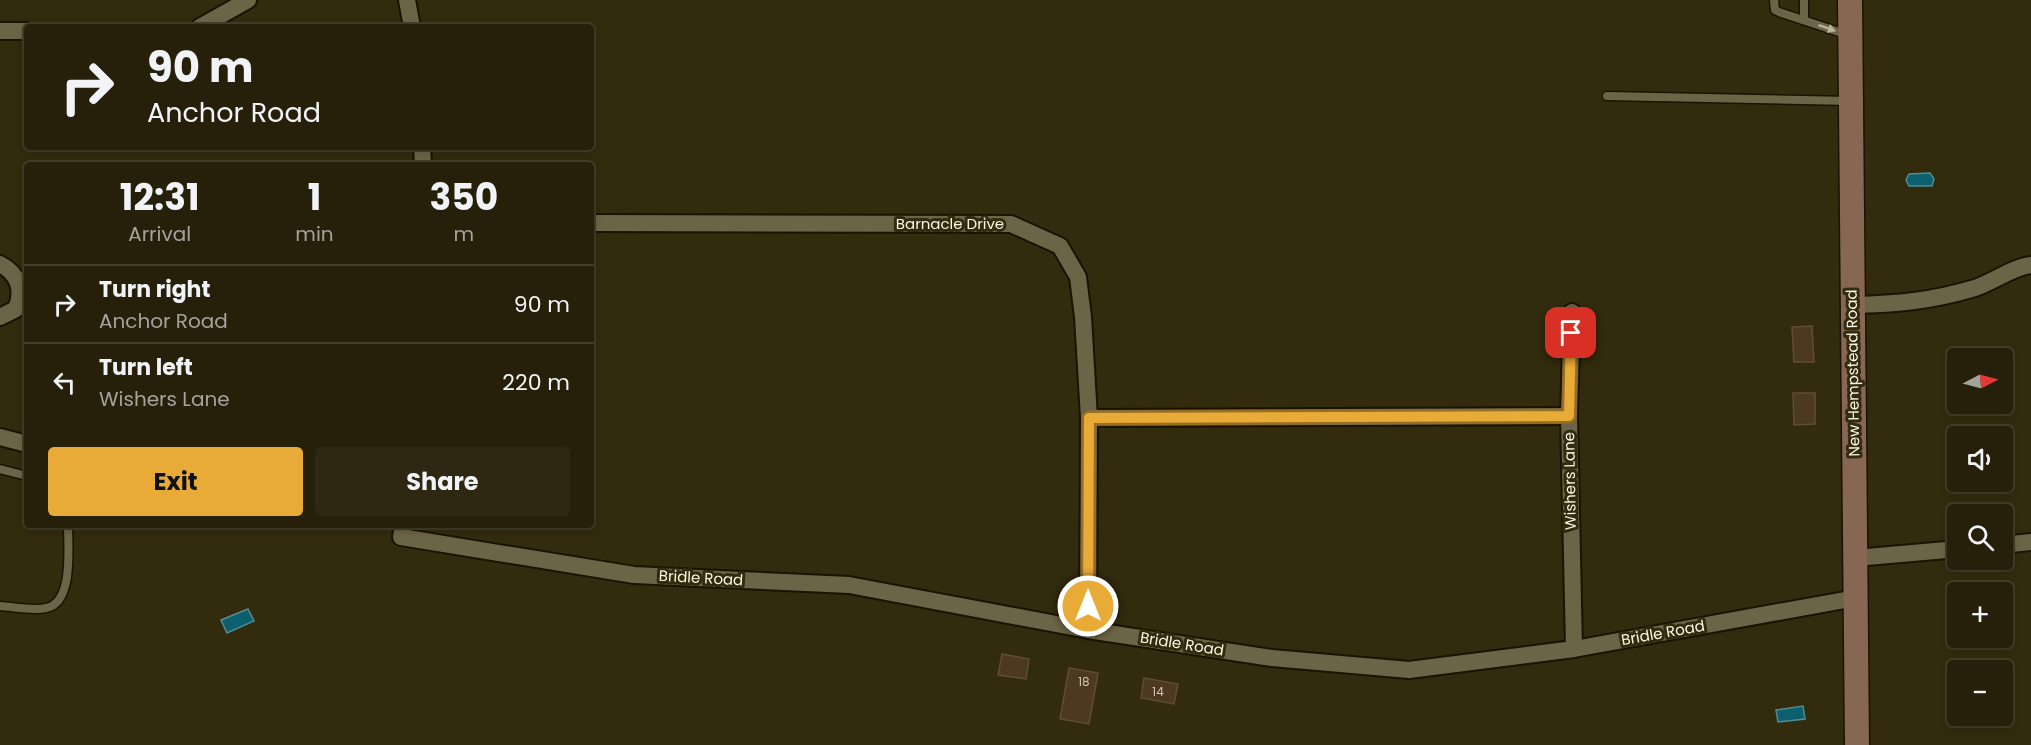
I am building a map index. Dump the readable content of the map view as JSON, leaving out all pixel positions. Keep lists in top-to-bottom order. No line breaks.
{"streets":{"street":["Barnacle Drive","New Hempstead Road","Wishers Lane","Bridle Road"]},"crossings":[["Barnacle Drive","Bridle Road"],["New Hempstead Road","Bridle Road"],["Wishers Lane","Bridle Road"]],"house_numbers":["18","14"],"north":"right","page":{"turn":["90 m","Anchor Road"],"eta":["12:31","Arrival","1","min","350","m"],"list":[{"name":"Turn right","note":"Anchor Road","value":"90 m"},{"name":"Turn left","note":"Wishers Lane","value":"220 m"}],"map_buttons":["+","−"],"buttons":["Exit","Share"]}}
